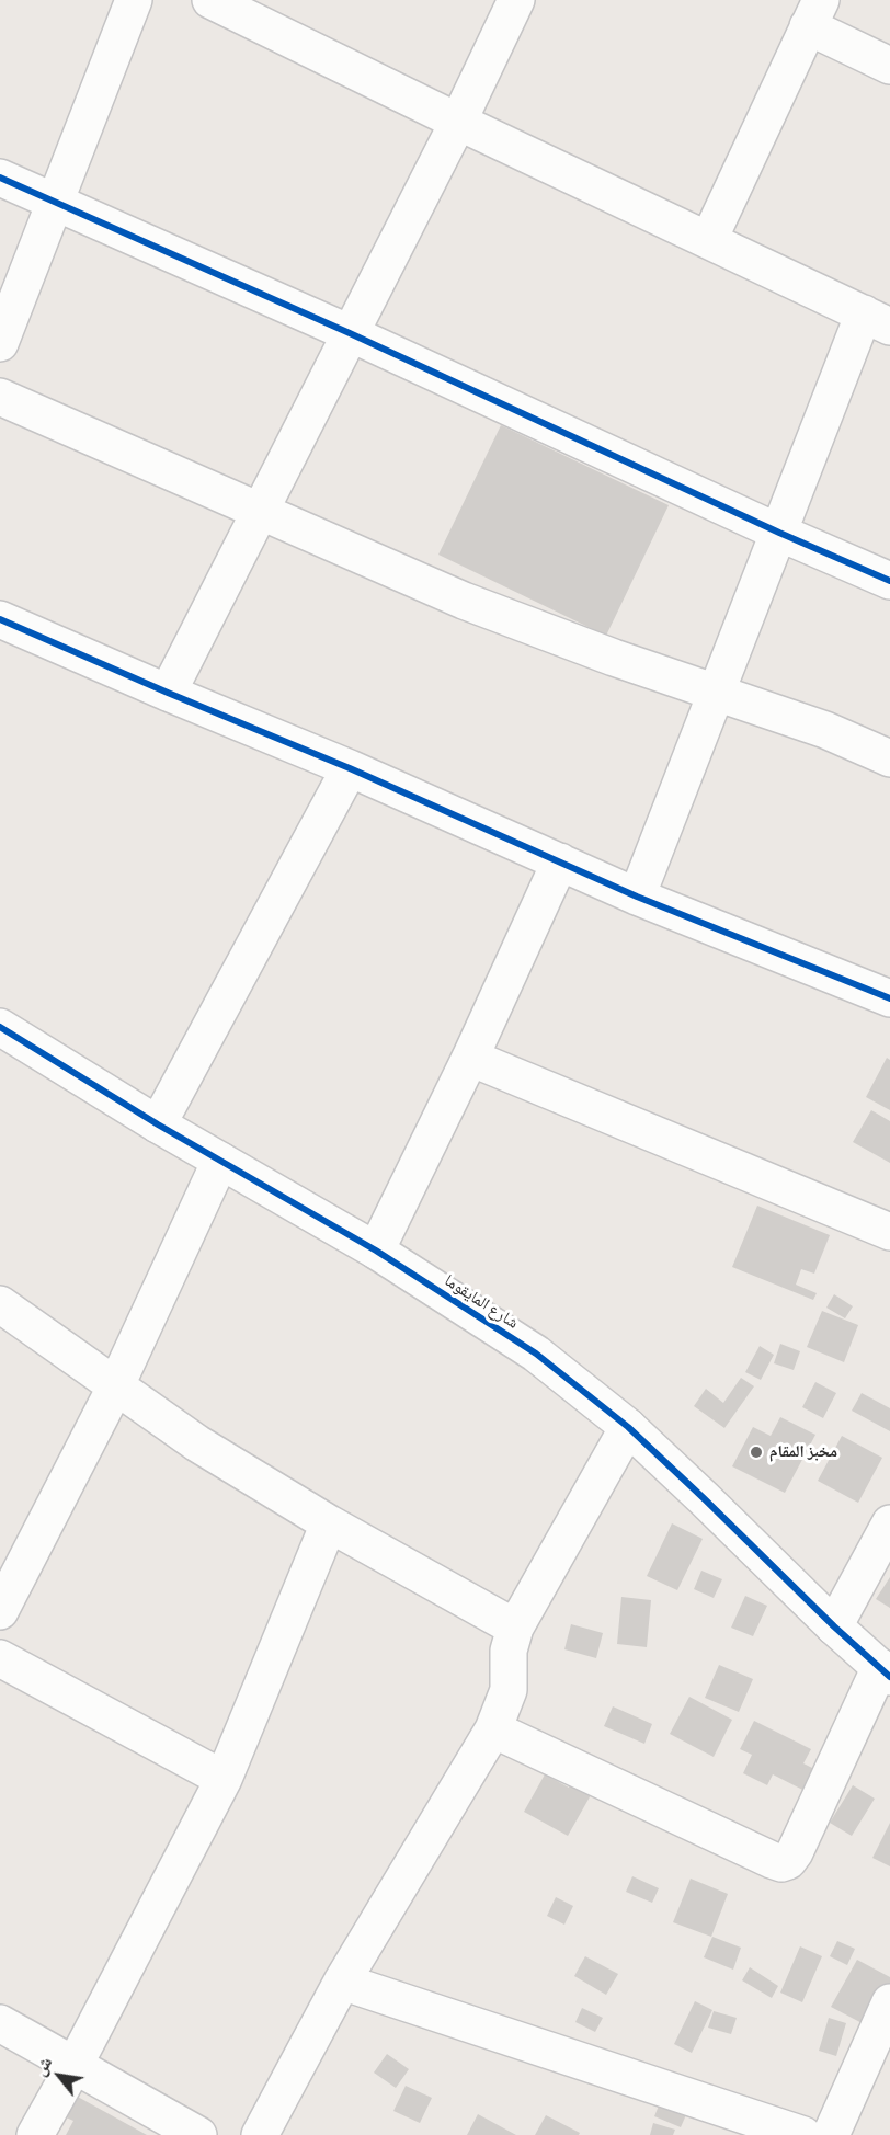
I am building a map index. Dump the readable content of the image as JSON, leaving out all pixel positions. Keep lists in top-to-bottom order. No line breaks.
{"streets":{"street":["شارع المايقوما"]},"places":["مخبز المقام"],"north":"top left"}
